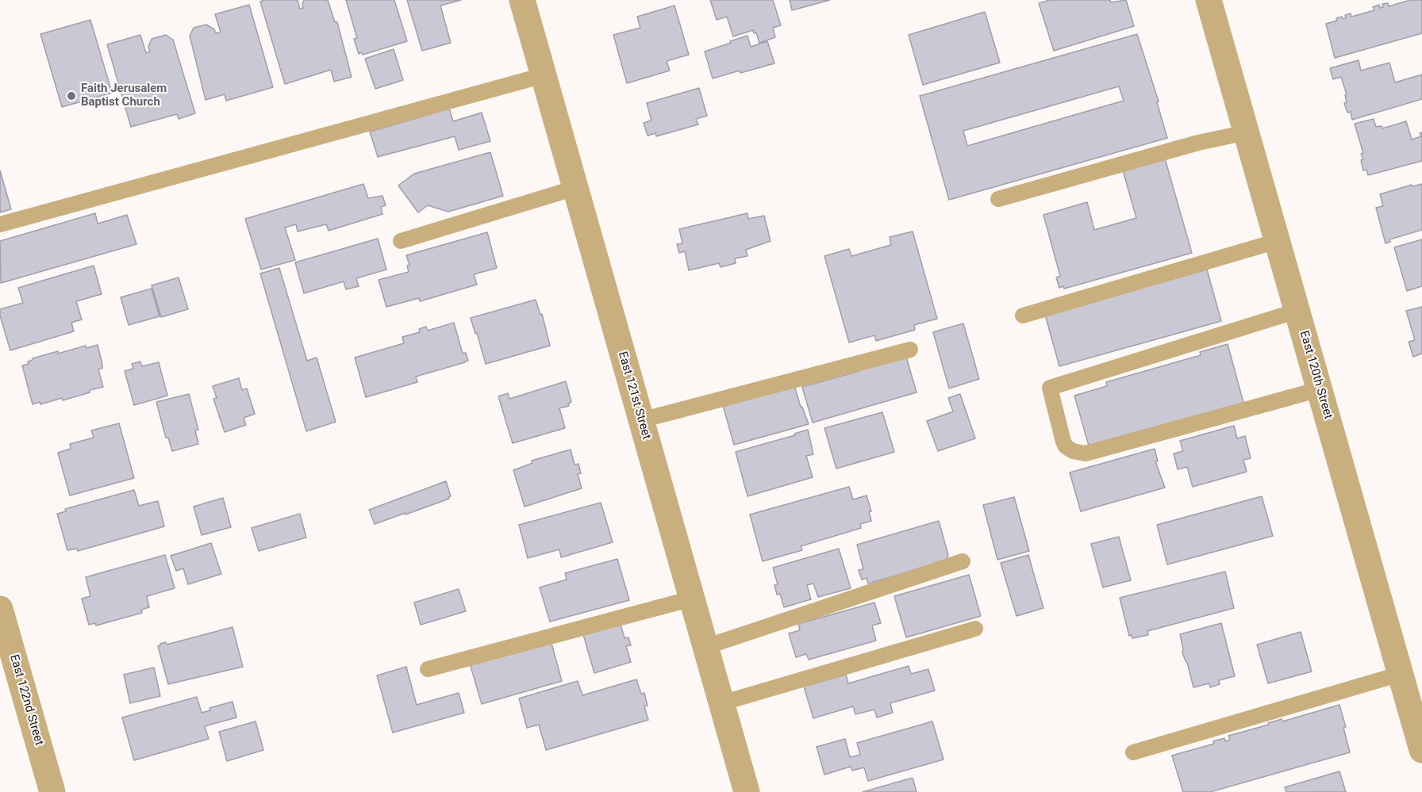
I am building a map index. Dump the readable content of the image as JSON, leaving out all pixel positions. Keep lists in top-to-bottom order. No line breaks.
{"streets":{"street":["East 120th Street","East 121st Street","East 122nd Street"]},"places":["Faith Jerusalem Baptist Church"]}
